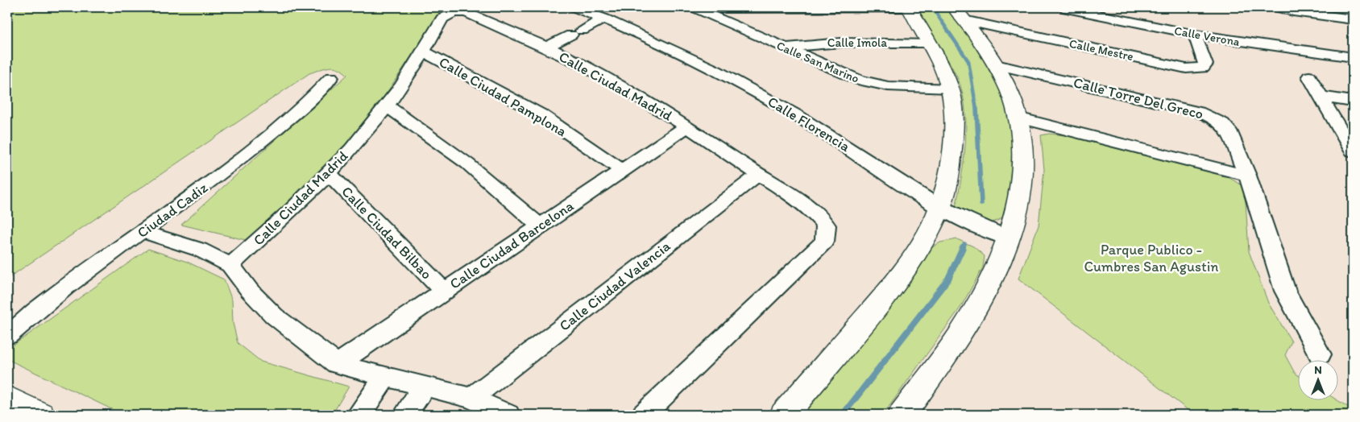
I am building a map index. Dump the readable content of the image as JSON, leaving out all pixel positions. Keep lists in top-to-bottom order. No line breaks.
{"streets":{"street":["Calle Verona","Calle Imola","Calle Mestre","Calle San Marino","Calle Ciudad Madrid","Calle Ciudad Pamplona","Calle Torre Del Greco","Calle Florencia","Ciudad Cadiz","Calle Ciudad Bilbao","Calle Ciudad Barcelona","Calle Ciudad Valencia"]},"crossings":[["Calle Verona","Calle Mestre"],["Calle Imola","Calle San Marino"],["Calle Ciudad Madrid","Calle Ciudad Pamplona"],["Calle Ciudad Madrid","Calle Ciudad Bilbao"],["Calle Ciudad Madrid","Calle Ciudad Barcelona"],["Calle Ciudad Madrid","Calle Ciudad Valencia"],["Calle Ciudad Pamplona","Calle Ciudad Barcelona"],["Calle Ciudad Bilbao","Calle Ciudad Barcelona"]],"parks":["Parque Publico - Cumbres San Agustin"],"north":"top"}
